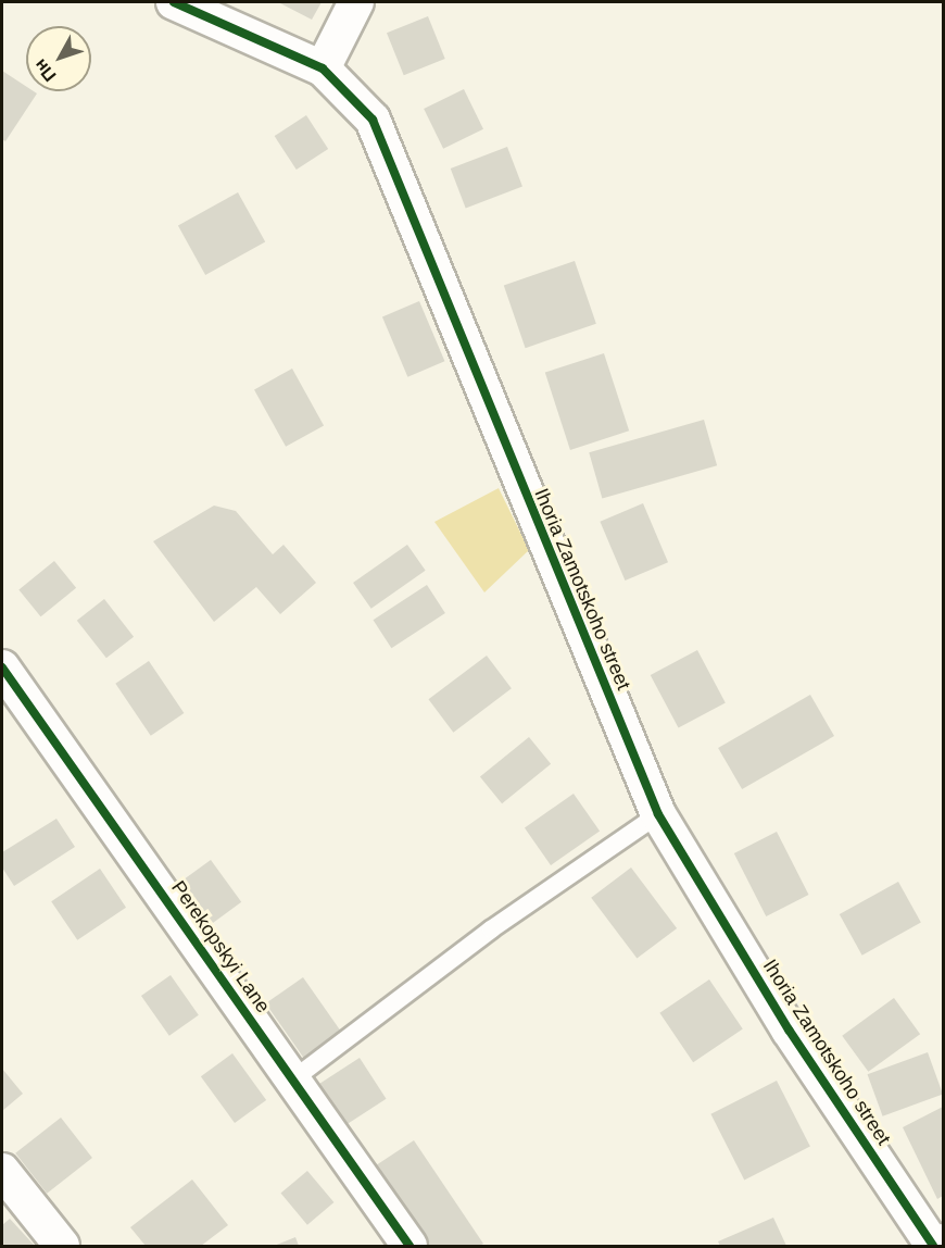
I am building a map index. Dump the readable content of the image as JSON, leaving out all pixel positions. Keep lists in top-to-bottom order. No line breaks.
{"streets":{"street":["Ihoria Zamotskoho street","Perekopskyi Lane"]},"north":"bottom left"}
